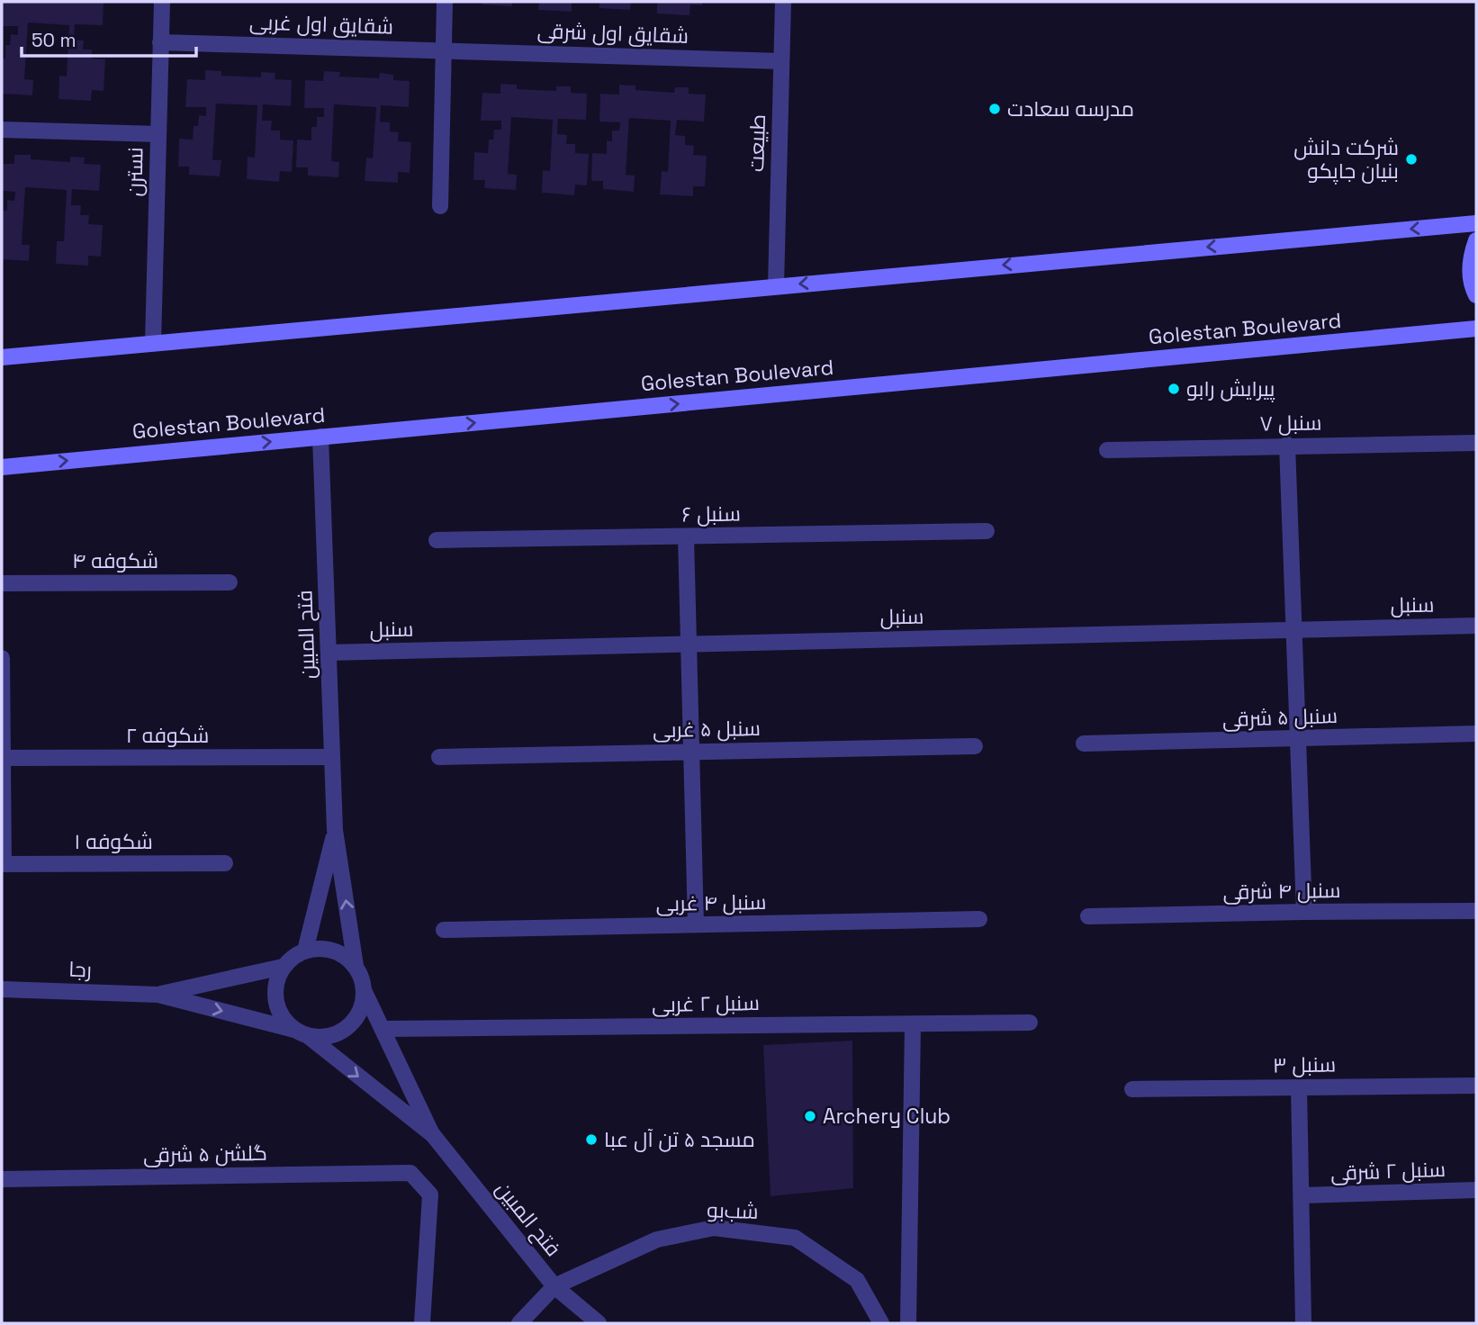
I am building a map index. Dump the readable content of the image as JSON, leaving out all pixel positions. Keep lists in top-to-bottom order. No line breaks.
{"streets":{"main road":["Golestan Boulevard"],"street":["شقایق اول غربی","شقایق اول شرقی","طبیعت","نسترن","سنبل ۷","سنبل ۶","شکوفه ۴","سنبل","فتح المبین","سنبل ۵ شرقی","سنبل ۵ غربی","شکوفه ۲","شکوفه ۱","سنبل ۴ شرقی","سنبل ۴ غربی","رجا","سنبل ۲ غربی","سنبل ۳","گلشن ۵ شرقی","سنبل ۲ شرقی","شب‌بو"]},"crossings":[["شقایق اول غربی","شقایق اول شرقی"],["شقایق اول غربی","نسترن"],["شقایق اول شرقی","طبیعت"],["Golestan Boulevard","فتح المبین"],["سنبل","فتح المبین"],["فتح المبین","شکوفه ۲"],["فتح المبین","شب‌بو"]],"places":["مدرسه سعادت","شرکت دانش بنیان جاپکو","پیرایش رابو","Archery Club","مسجد ۵ تن آل عبا"],"scale_bar":"50 m"}
